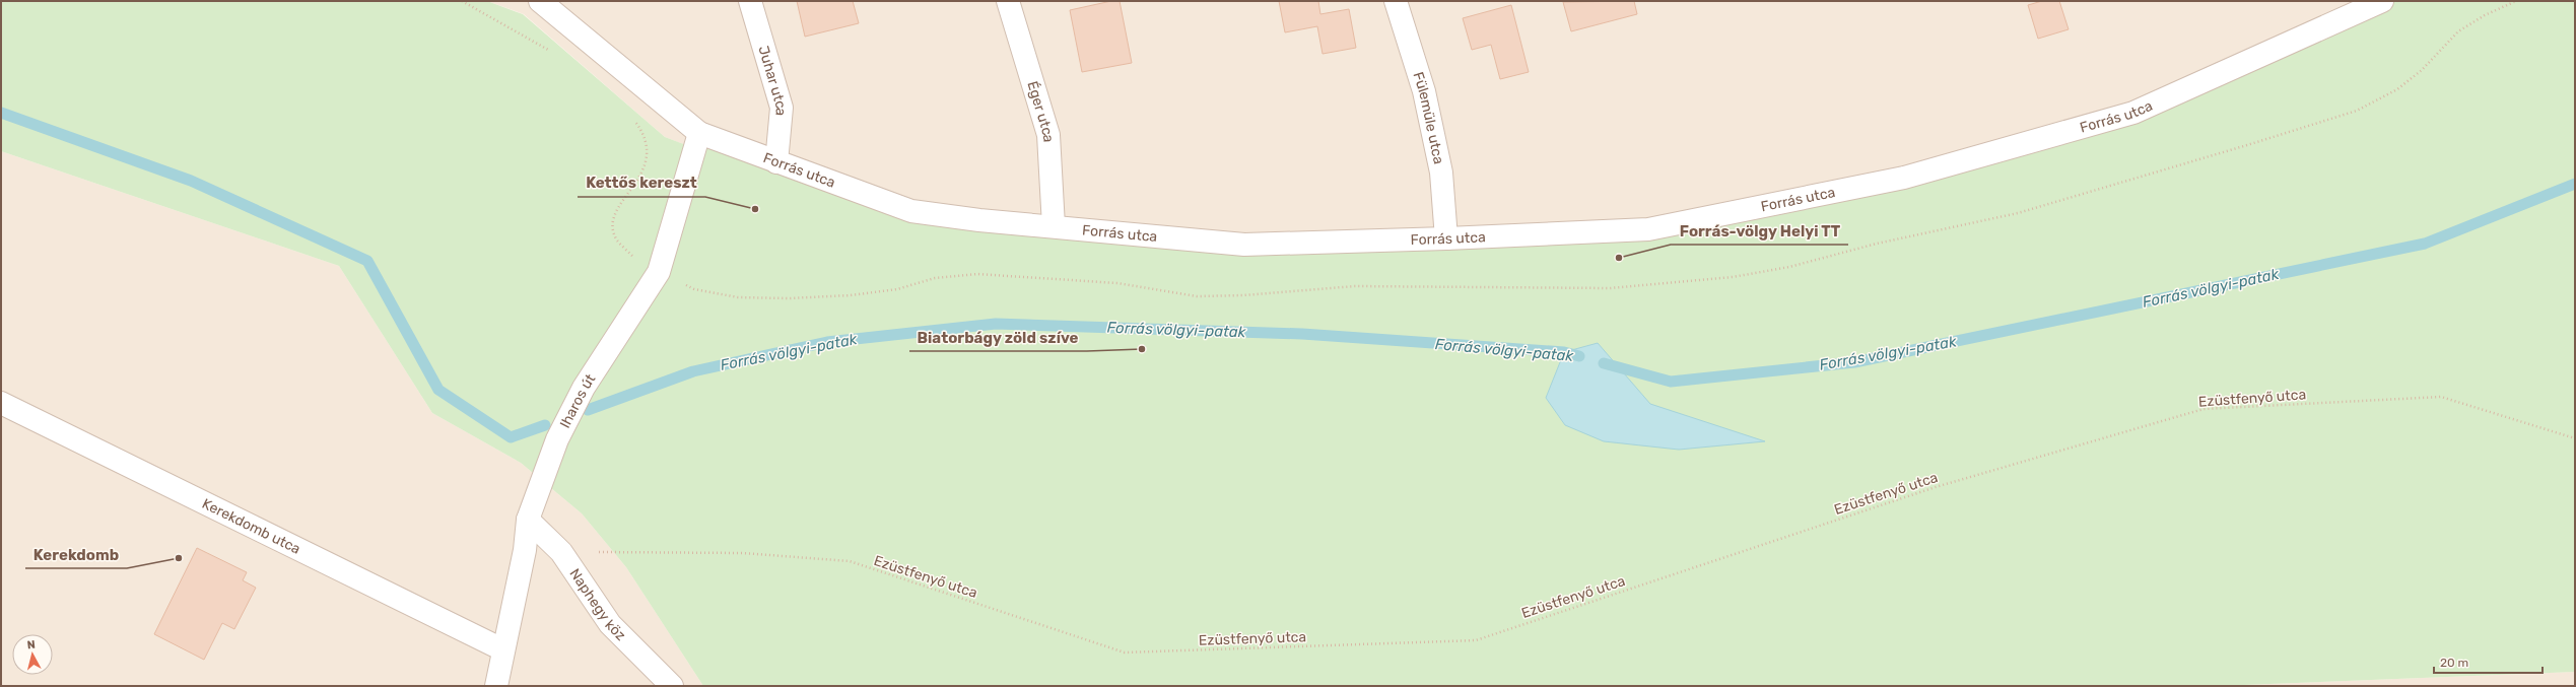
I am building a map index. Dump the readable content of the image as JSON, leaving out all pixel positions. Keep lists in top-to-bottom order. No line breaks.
{"streets":{"street":["Juhar utca","Éger utca","Forrás utca","Fülemüle utca","Iharos út","Kerekdomb utca","Naphegy köz"],"path":["Ezüstfenyő utca"]},"crossings":[["Juhar utca","Forrás utca"],["Éger utca","Forrás utca"],["Forrás utca","Fülemüle utca"],["Forrás utca","Iharos út"],["Ezüstfenyő utca","Naphegy köz"],["Iharos út","Kerekdomb utca"],["Iharos út","Naphegy köz"]],"water":["Forrás völgyi-patak"],"places":["Kettős kereszt","Forrás-völgy Helyi TT","Biatorbágy zöld szíve","Kerekdomb"],"scale_bar":"20 m","north":"top"}
